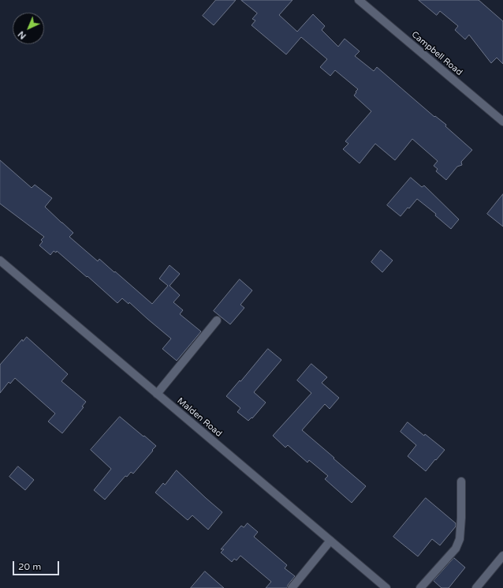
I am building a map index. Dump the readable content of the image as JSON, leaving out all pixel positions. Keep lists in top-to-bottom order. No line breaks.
{"streets":{"street":["Campbell Road","Malden Road"]},"scale_bar":"20 m","north":"bottom left"}
